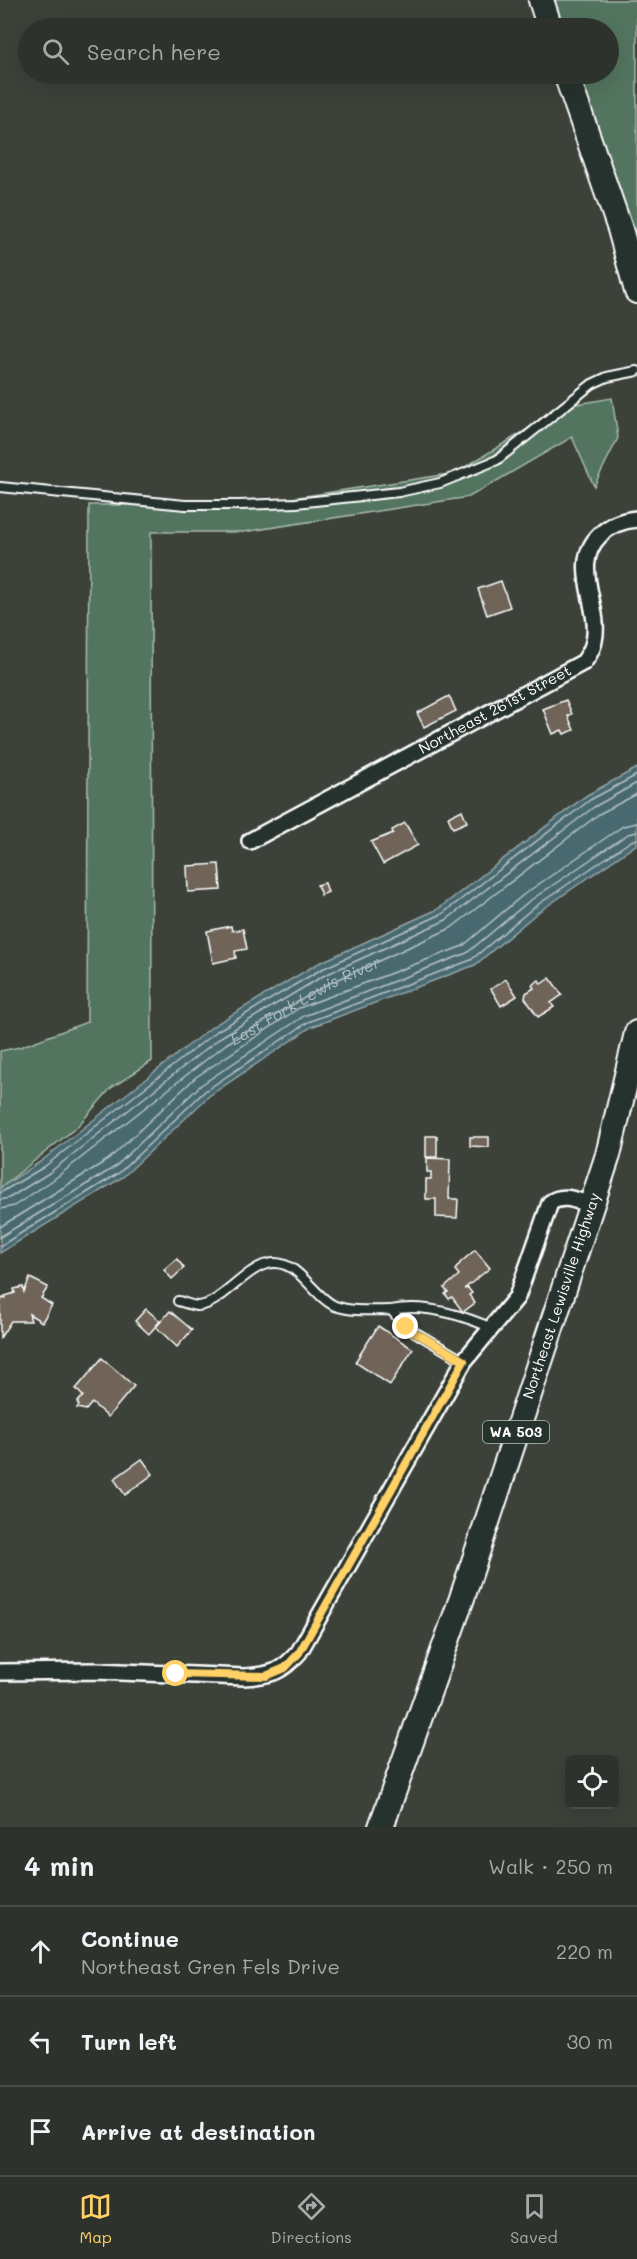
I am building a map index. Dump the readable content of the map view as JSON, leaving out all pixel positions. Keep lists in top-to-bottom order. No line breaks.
{"streets":{"main road":["Northeast Lewisville Highway","WA 503"],"street":["Northeast 261st Street"]},"water":["East Fork Lewis River"],"page":{"search":"Search here","heading":["4 min","Walk · 250 m"],"list":[["Continue","Northeast Gren Fels Drive","220 m"],["Turn left","30 m"],"Arrive at destination"],"nav":["Map","Directions","Saved"]}}
